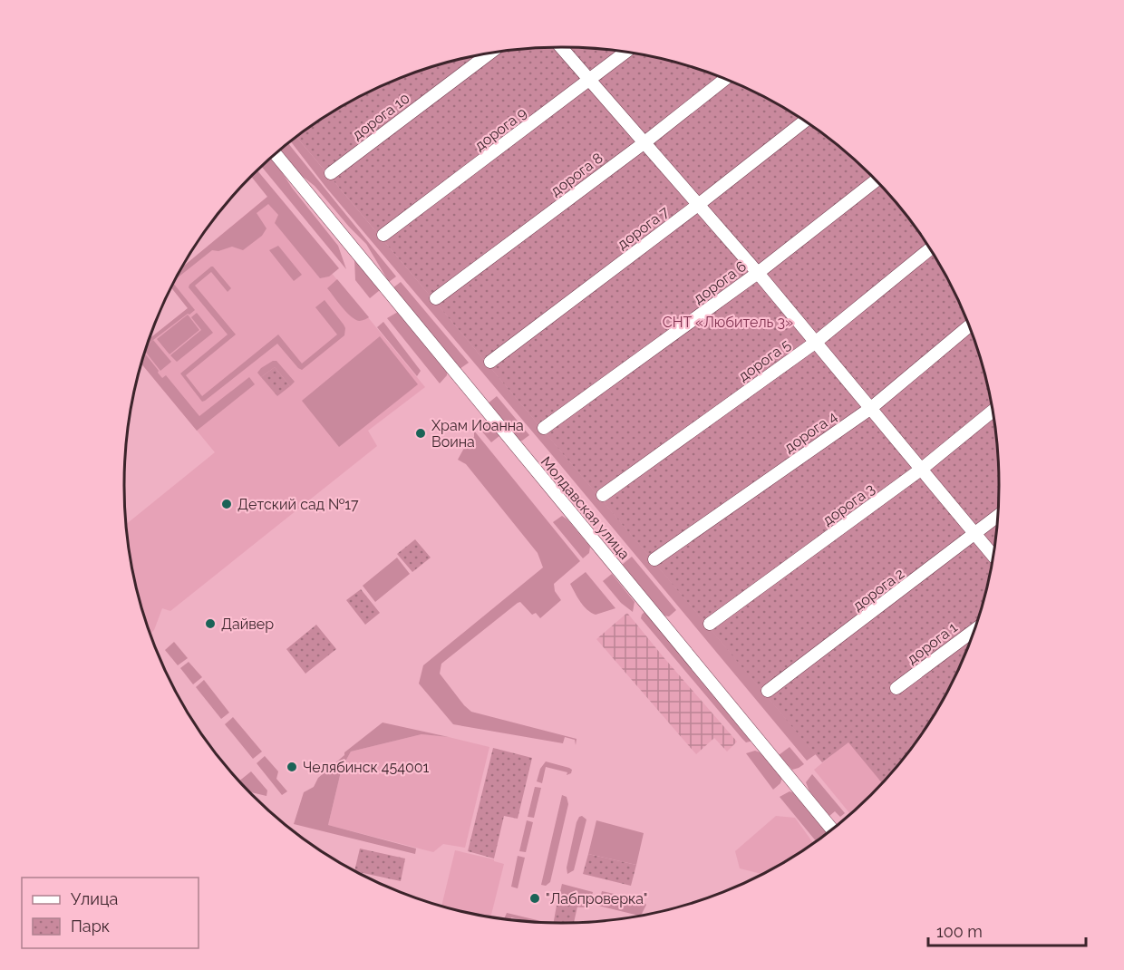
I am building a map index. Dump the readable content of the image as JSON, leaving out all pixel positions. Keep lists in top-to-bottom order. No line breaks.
{"streets":{"street":["дорога 10","дорога 9","дорога 8","дорога 7","дорога 6","дорога 5","дорога 4","дорога 3","Молдавская улица","дорога 2","дорога 1"]},"parks":["СНТ «Любитель 3»"],"places":["Храм Иоанна Воина","Детский сад №17","Дайвер","Челябинск 454001","\"Лабпроверка\""],"legend":["Улица","Парк"],"scale_bar":"100 m"}
